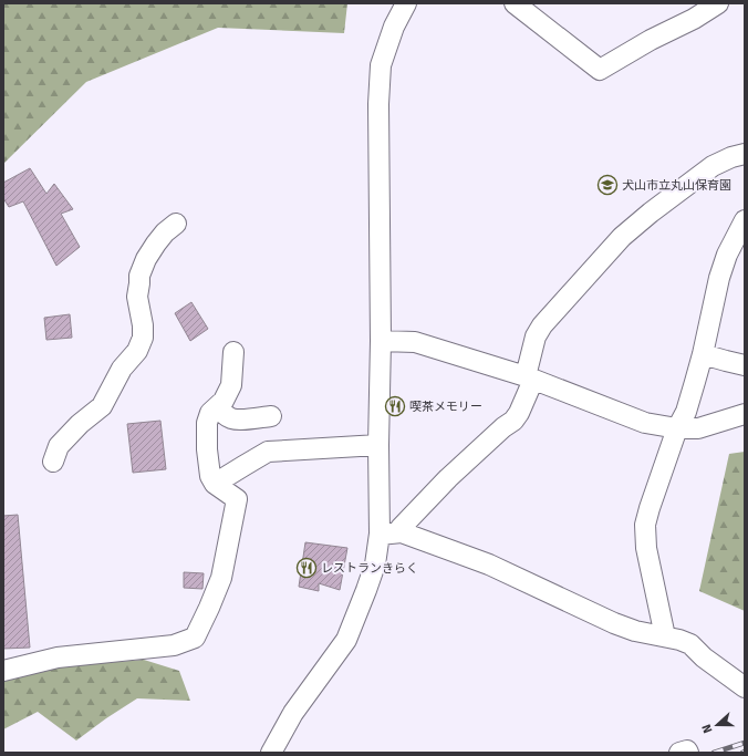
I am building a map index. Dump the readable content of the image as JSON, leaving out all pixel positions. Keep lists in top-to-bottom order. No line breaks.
{"places":{"school or university":["犬山市立丸山保育園"],"restaurant":["喫茶メモリー","レストランきらく"]},"north":"left"}
